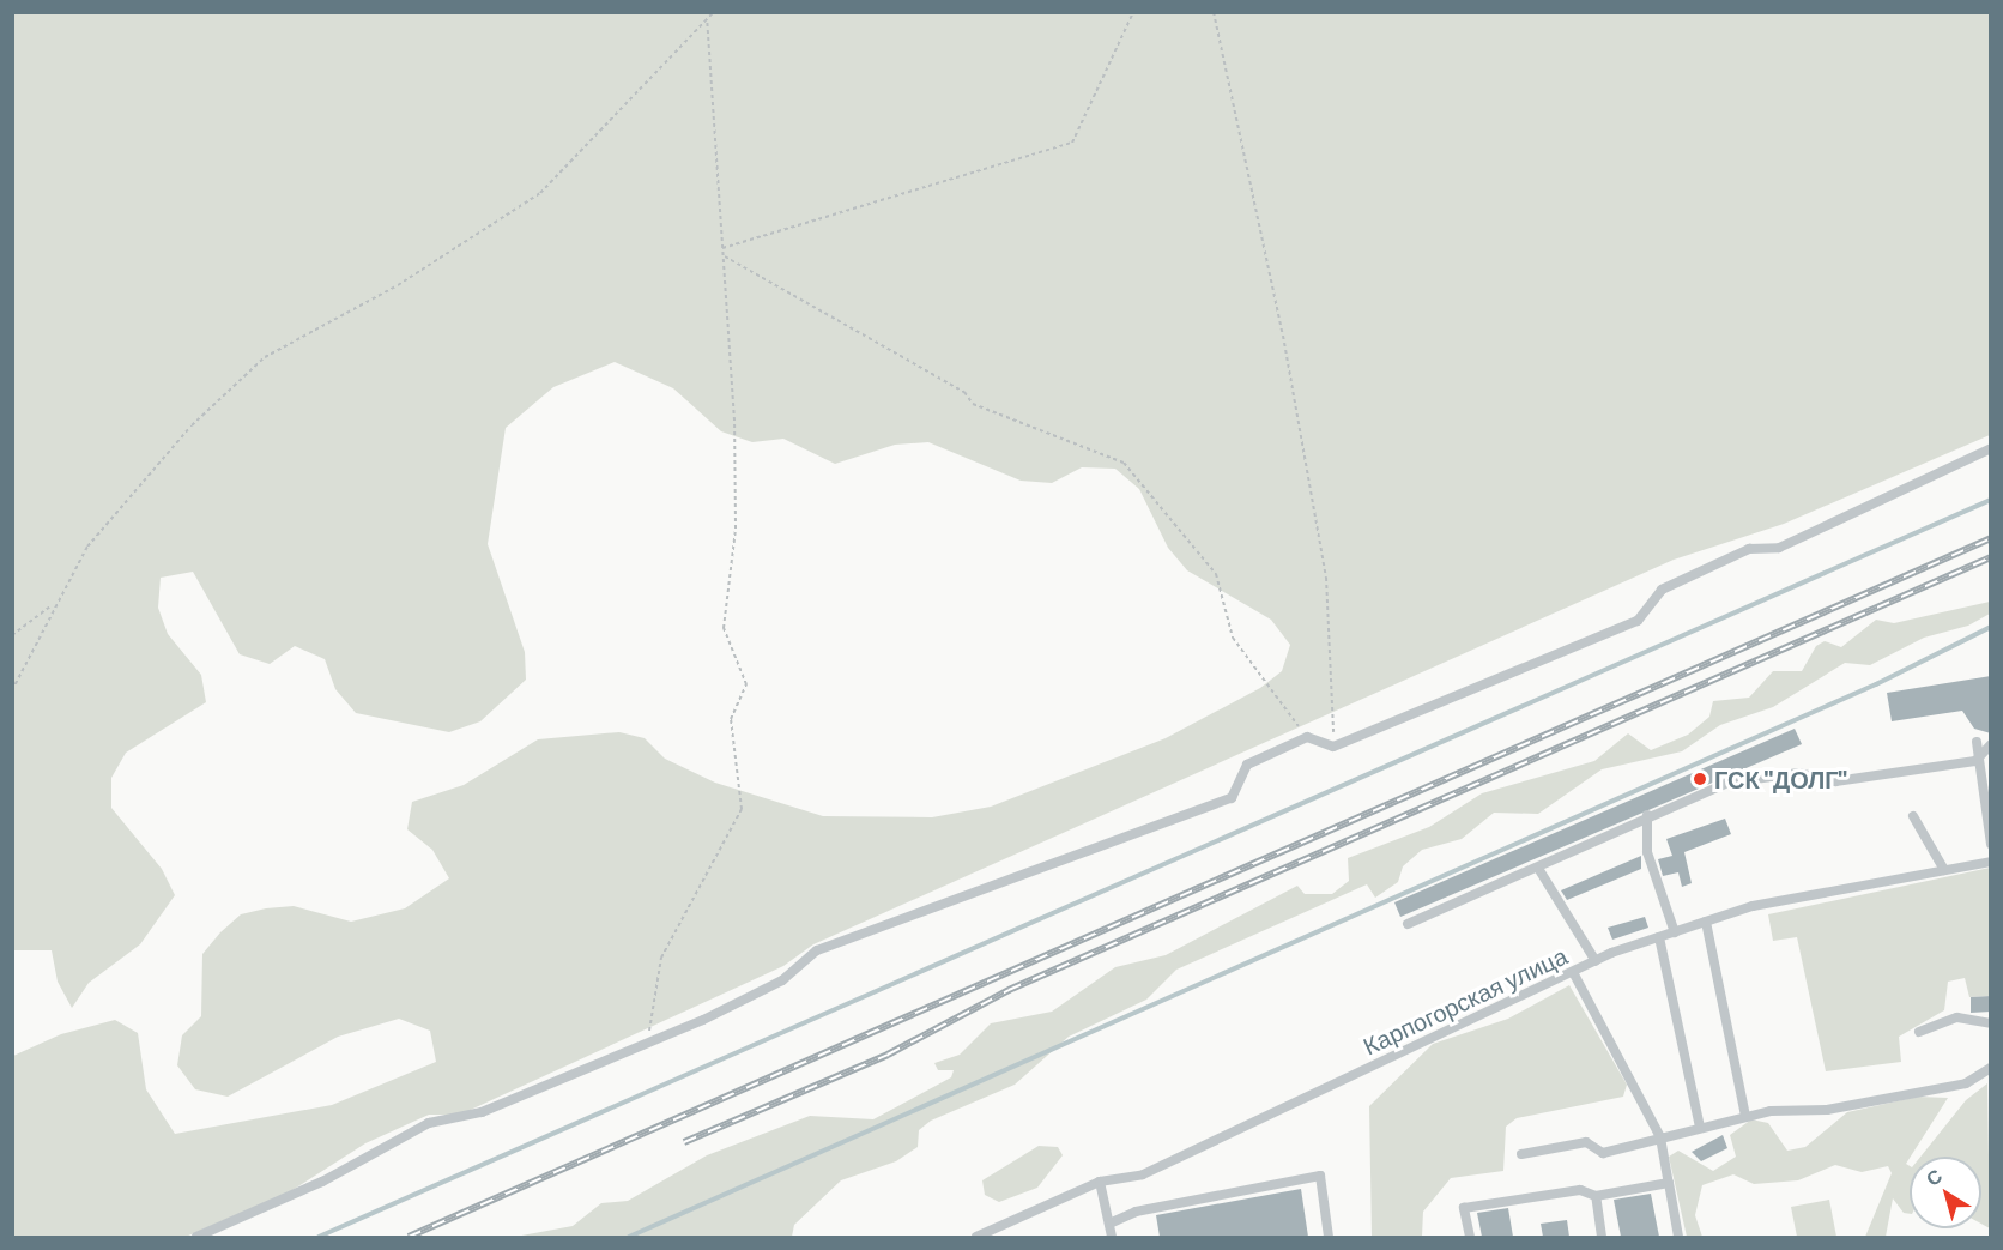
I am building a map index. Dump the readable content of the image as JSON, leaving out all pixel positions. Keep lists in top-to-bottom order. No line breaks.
{"streets":{"lane":["Карпогорская улица"]},"places":["ГСК \"ДОЛГ\""],"north":"top left"}
